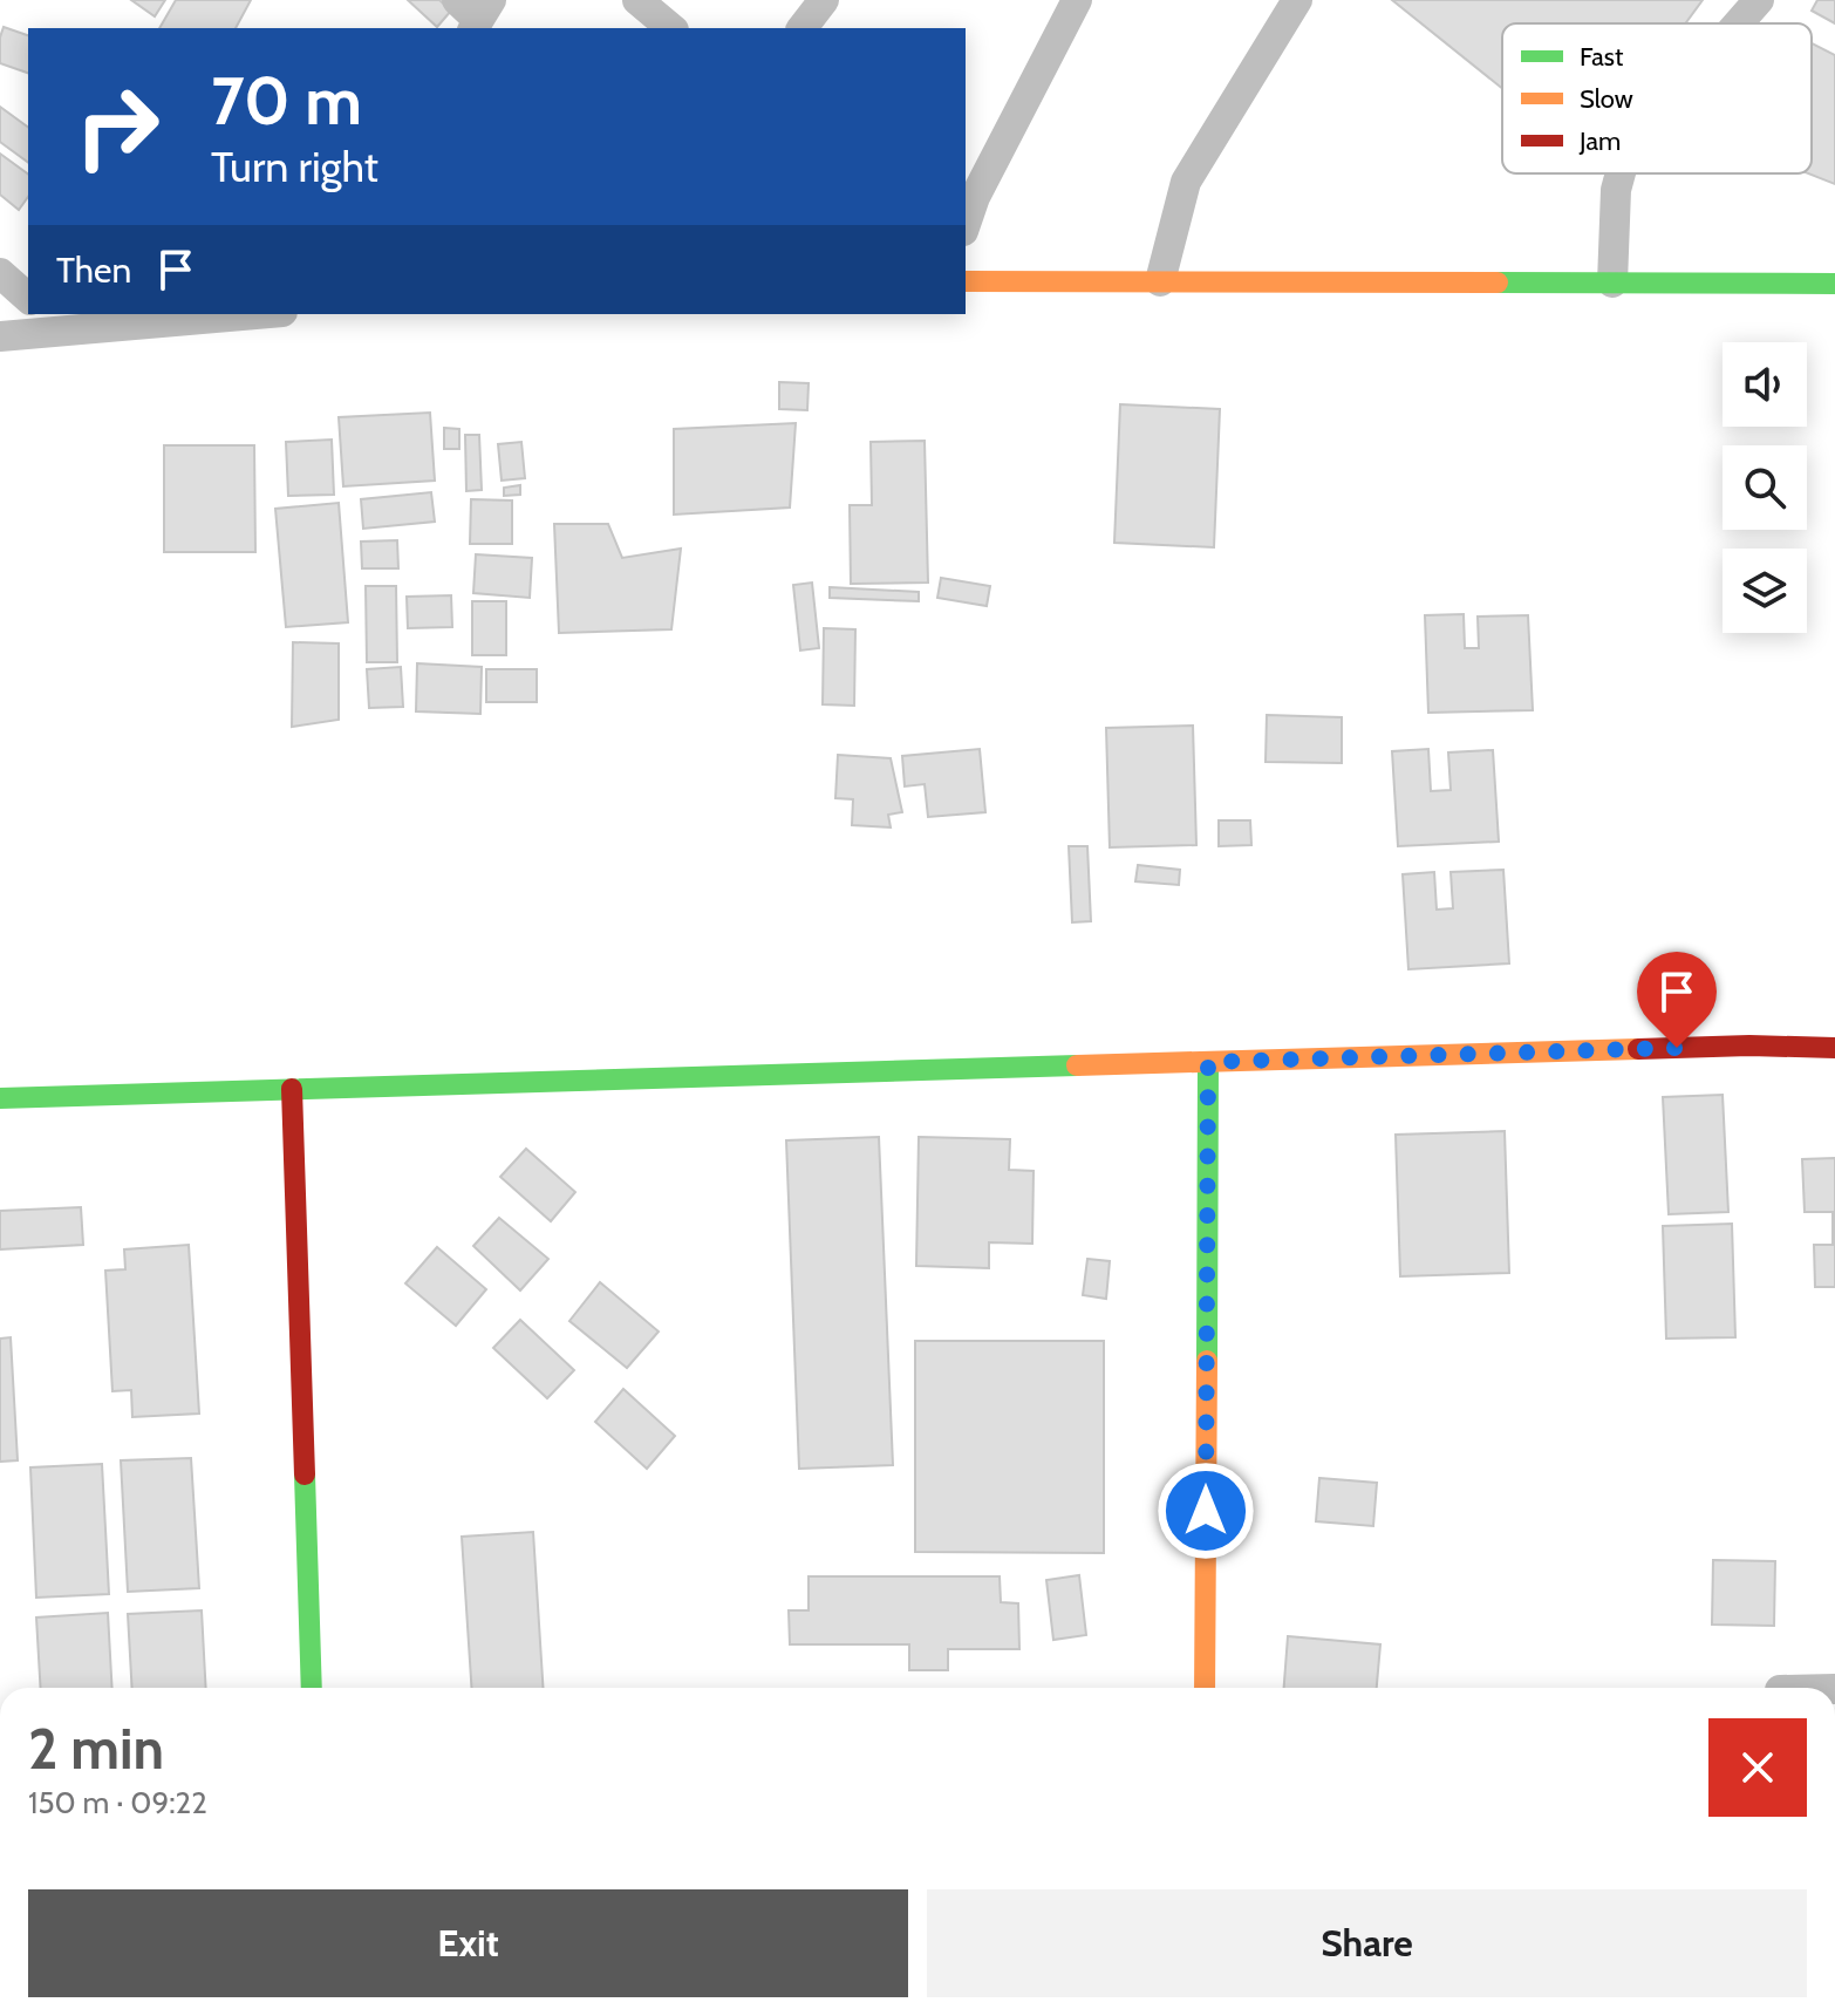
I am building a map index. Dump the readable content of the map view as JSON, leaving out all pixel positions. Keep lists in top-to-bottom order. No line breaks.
{"legend":["Fast","Slow","Jam"],"page":{"turn":["70 m","Turn right"],"then":"Then","heading":["2 min","150 m · 09:22"],"buttons":["Exit","Share"]}}
